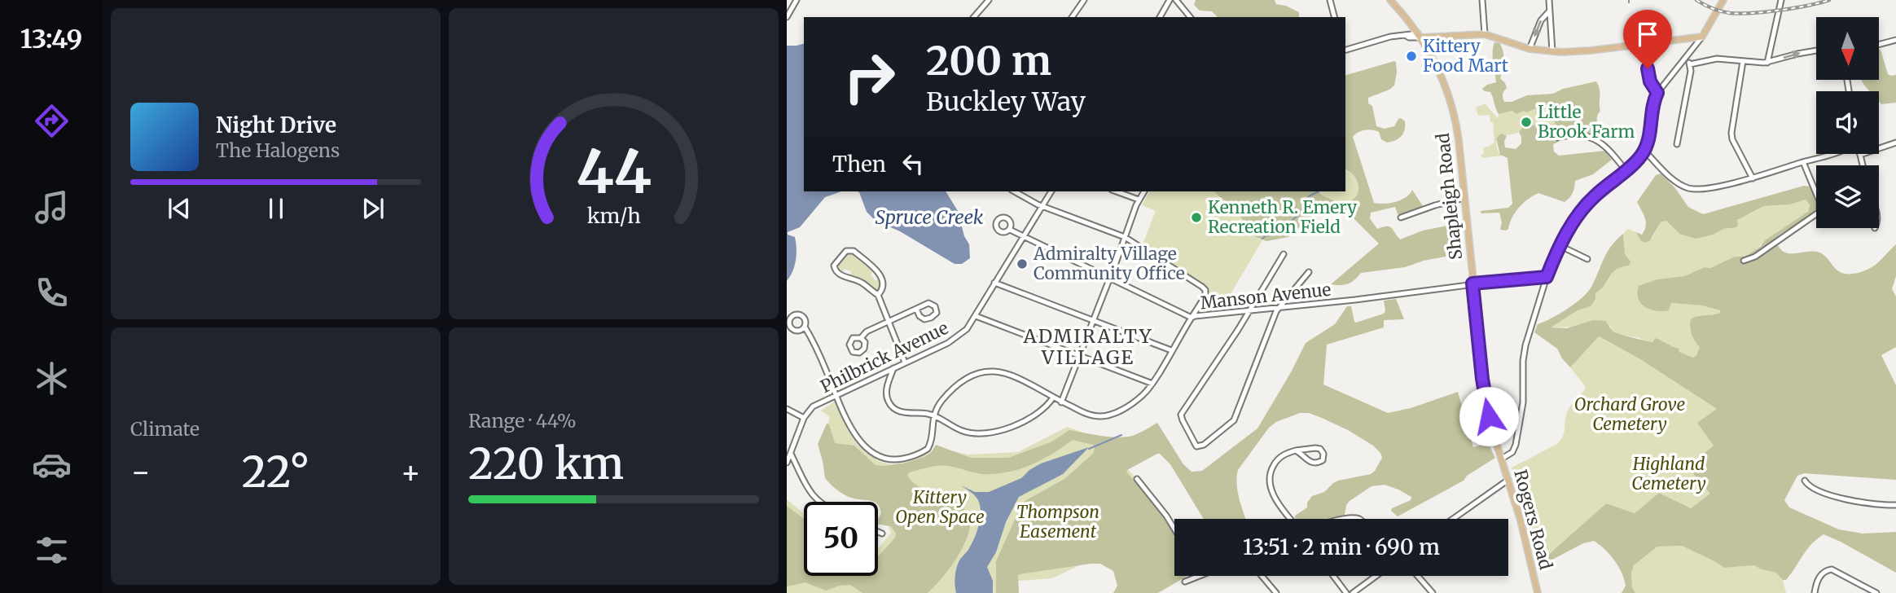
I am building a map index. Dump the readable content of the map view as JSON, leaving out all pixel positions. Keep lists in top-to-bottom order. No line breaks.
{"streets":{"main road":["Shapleigh Road","Rogers Road"],"street":["Manson Avenue","Philbrick Avenue"]},"crossings":[["Shapleigh Road","Manson Avenue"],["Shapleigh Road","Rogers Road"],["Manson Avenue","Rogers Road"]],"districts":["ADMIRALTY VILLAGE"],"water":["Spruce Creek"],"parks":["Orchard Grove Cemetery","Highland Cemetery","Kittery Open Space","Thompson Easement"],"places":["Kittery Food Mart","Little Brook Farm","Kenneth R. Emery Recreation Field","Admiralty Village Community Office"],"north":"bottom","page":{"tabs":"13:49","turn":["200 m","Buckley Way"],"song":["Night Drive","The Halogens"],"then":"Then","tile":["Climate",["Range · 44%","220 km"]],"heat":["−","22°","+"],"limit":"50","trip":"13:51 · 2 min · 690 m","gauge":["44","km/h"]}}
